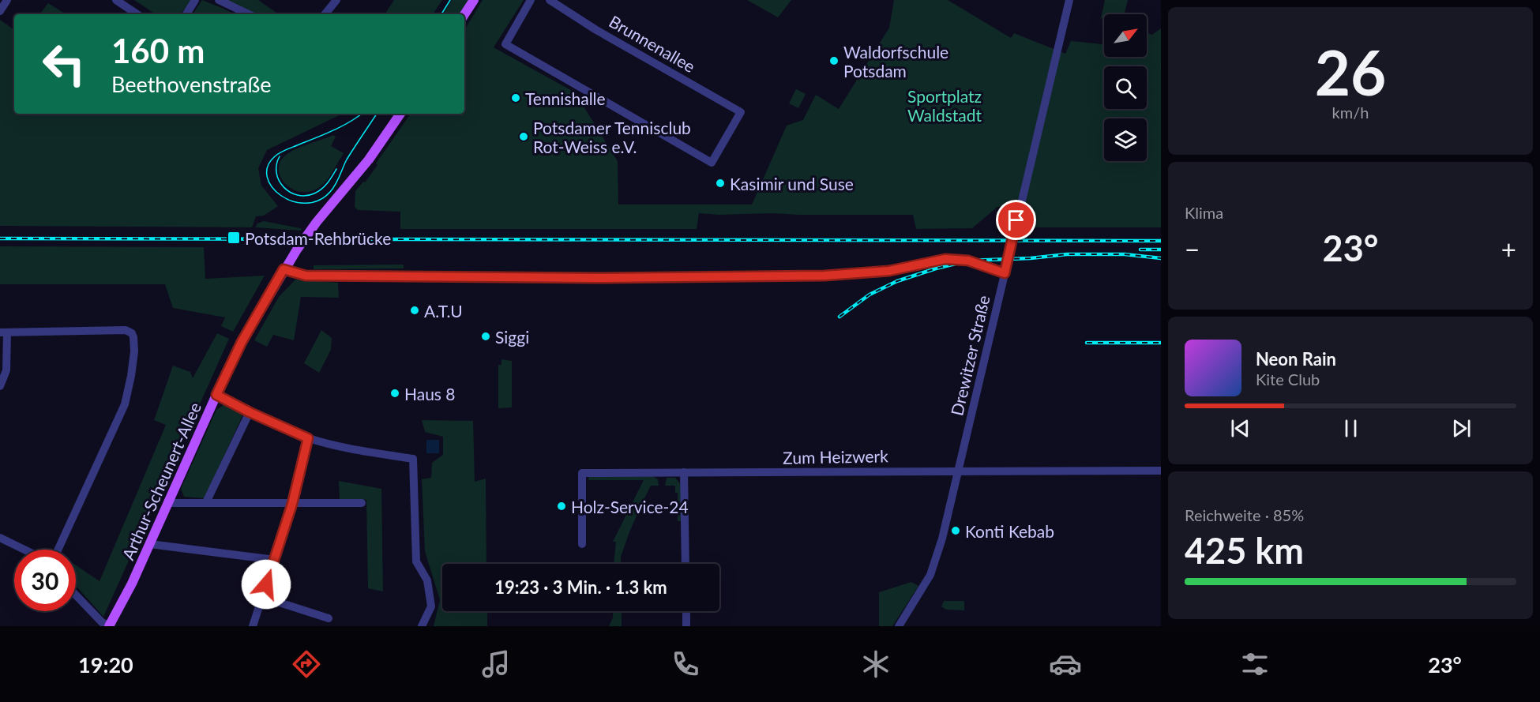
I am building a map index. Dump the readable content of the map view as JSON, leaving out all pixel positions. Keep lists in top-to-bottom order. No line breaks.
{"streets":{"main road":["Arthur-Scheunert-Allee"],"street":["Brunnenallee","Drewitzer Straße","Zum Heizwerk"]},"crossings":[["Drewitzer Straße","Zum Heizwerk"]],"parks":["Sportplatz Waldstadt"],"places":{"other":["Waldorfschule Potsdam","Tennishalle","Potsdamer Tennisclub Rot-Weiss e.V.","Kasimir und Suse","A.T.U","Siggi","Haus 8","Holz-Service-24","Konti Kebab"],"transit":["Potsdam-Rehbrücke"]},"north":"top right","page":{"tile":[["26","km/h"],"Klima",["Reichweite · 85%","425 km"]],"turn":["160 m","Beethovenstraße"],"heat":["−","23°","+"],"song":["Neon Rain","Kite Club"],"limit":"30","trip":"19:23 · 3 Min. · 1.3 km","tabs":["19:20","23°"]}}
